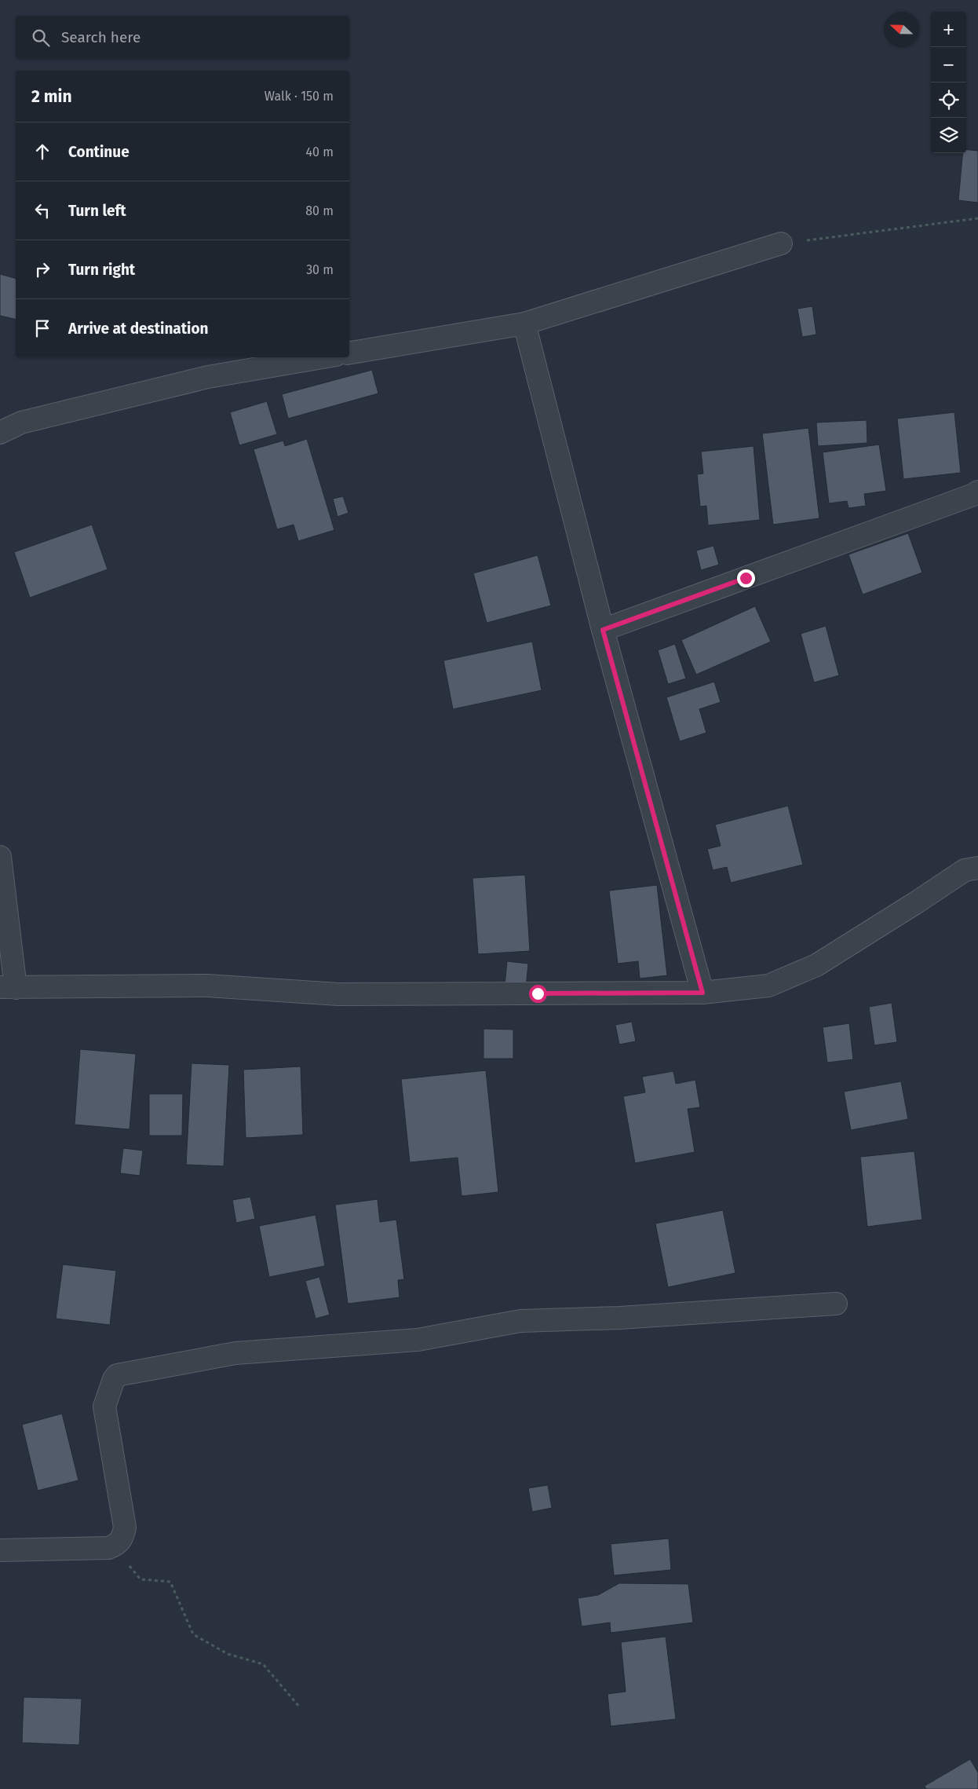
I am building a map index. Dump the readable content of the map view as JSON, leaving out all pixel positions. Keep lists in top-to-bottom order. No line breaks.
{"north":"left","page":{"map_buttons":["+","−"],"search":"Search here","heading":["2 min","Walk · 150 m"],"list":[["Continue","40 m"],["Turn left","80 m"],["Turn right","30 m"],"Arrive at destination"]}}
